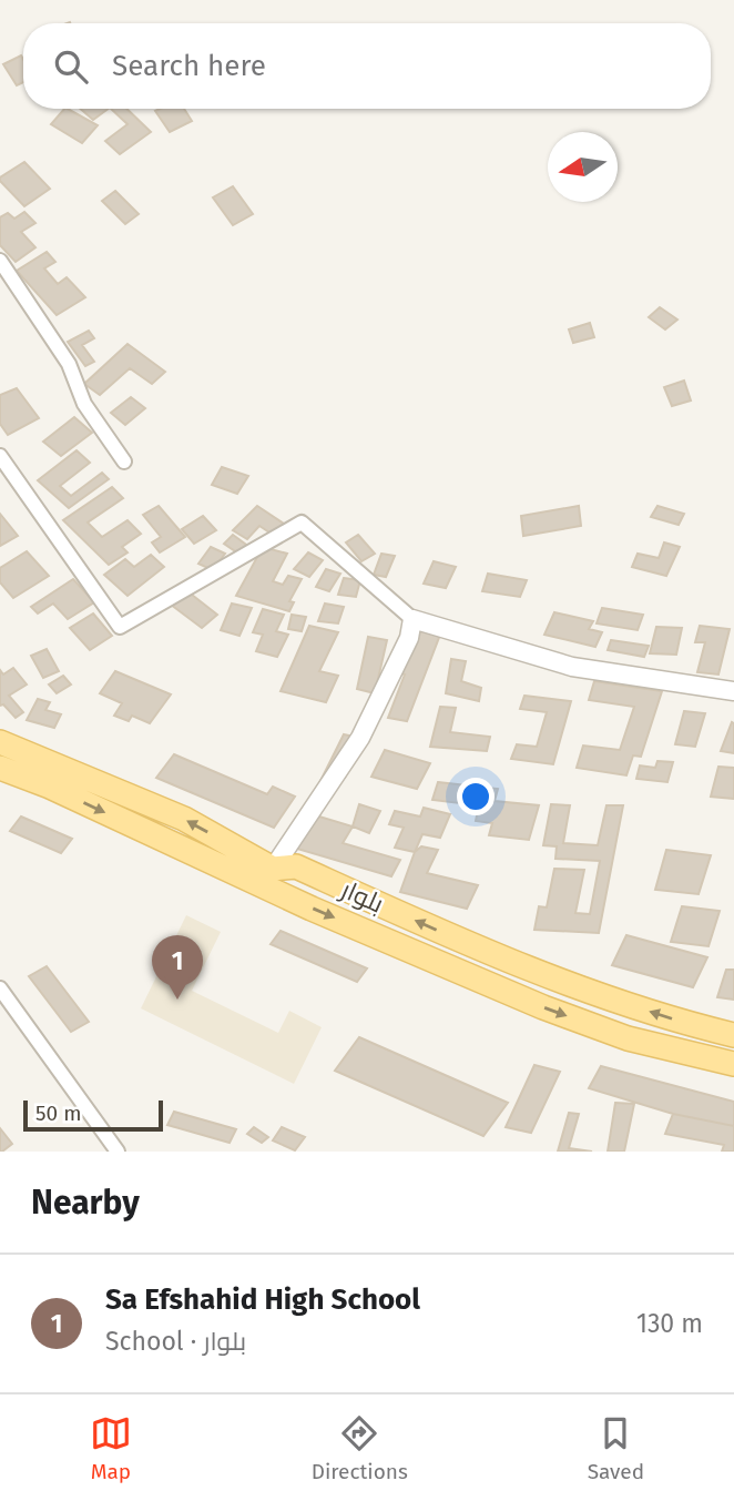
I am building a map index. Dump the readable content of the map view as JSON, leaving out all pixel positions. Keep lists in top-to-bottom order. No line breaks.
{"streets":{"main road":["بلوار"]},"scale_bar":"50 m","north":"left","page":{"search":"Search here","pins":"1","scale":"50 m","heading":"Nearby","list":[{"mark":"1","name":"Sa Efshahid High School","note":"School · بلوار","value":"130 m"}],"nav":["Map","Directions","Saved"]}}
